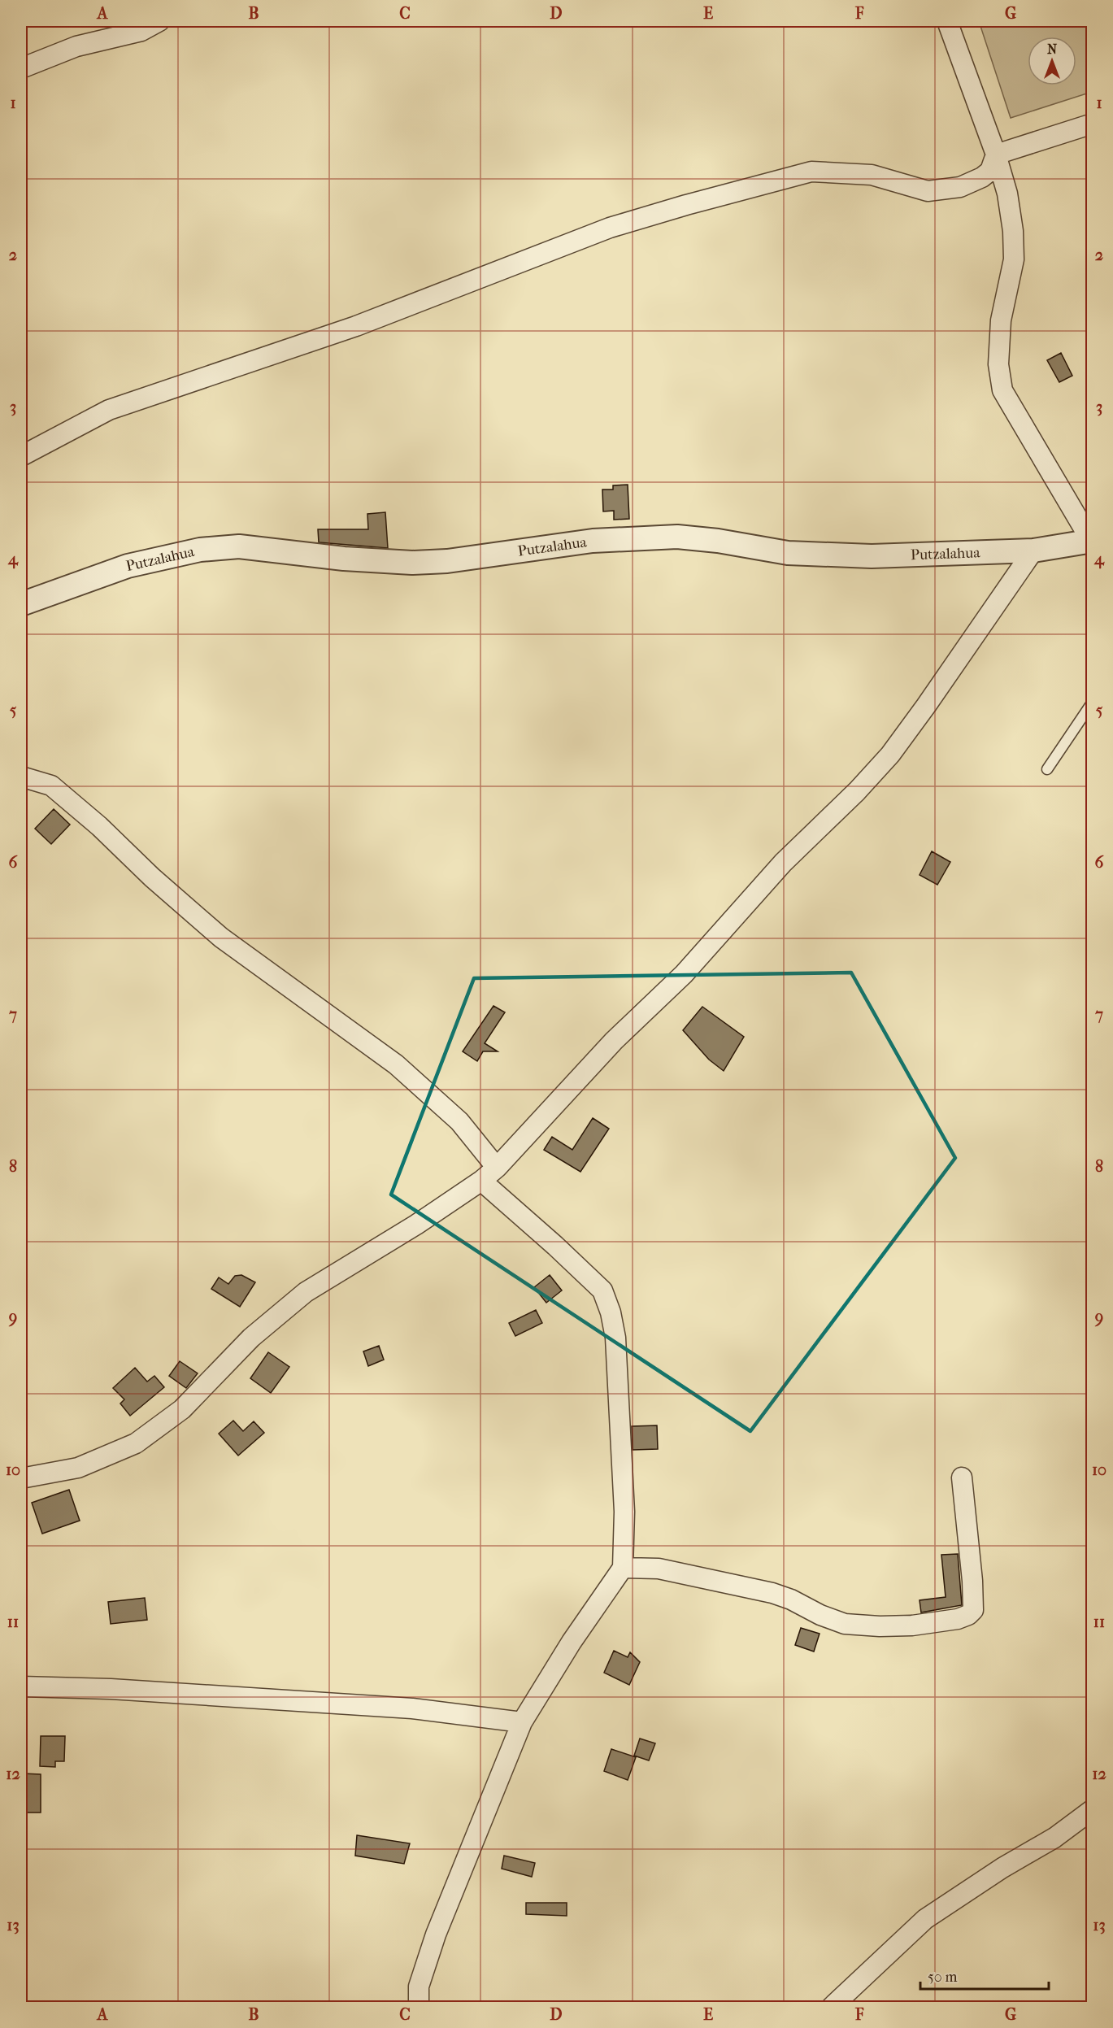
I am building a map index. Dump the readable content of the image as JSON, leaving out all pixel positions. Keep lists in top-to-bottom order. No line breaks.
{"streets":{"street":["Putzalahua"]},"scale_bar":"50 m","north":"top","grid":{"columns":["A","B","C","D","E","F","G"],"rows":["1","2","3","4","5","6","7","8","9","10","11","12","13"]}}
